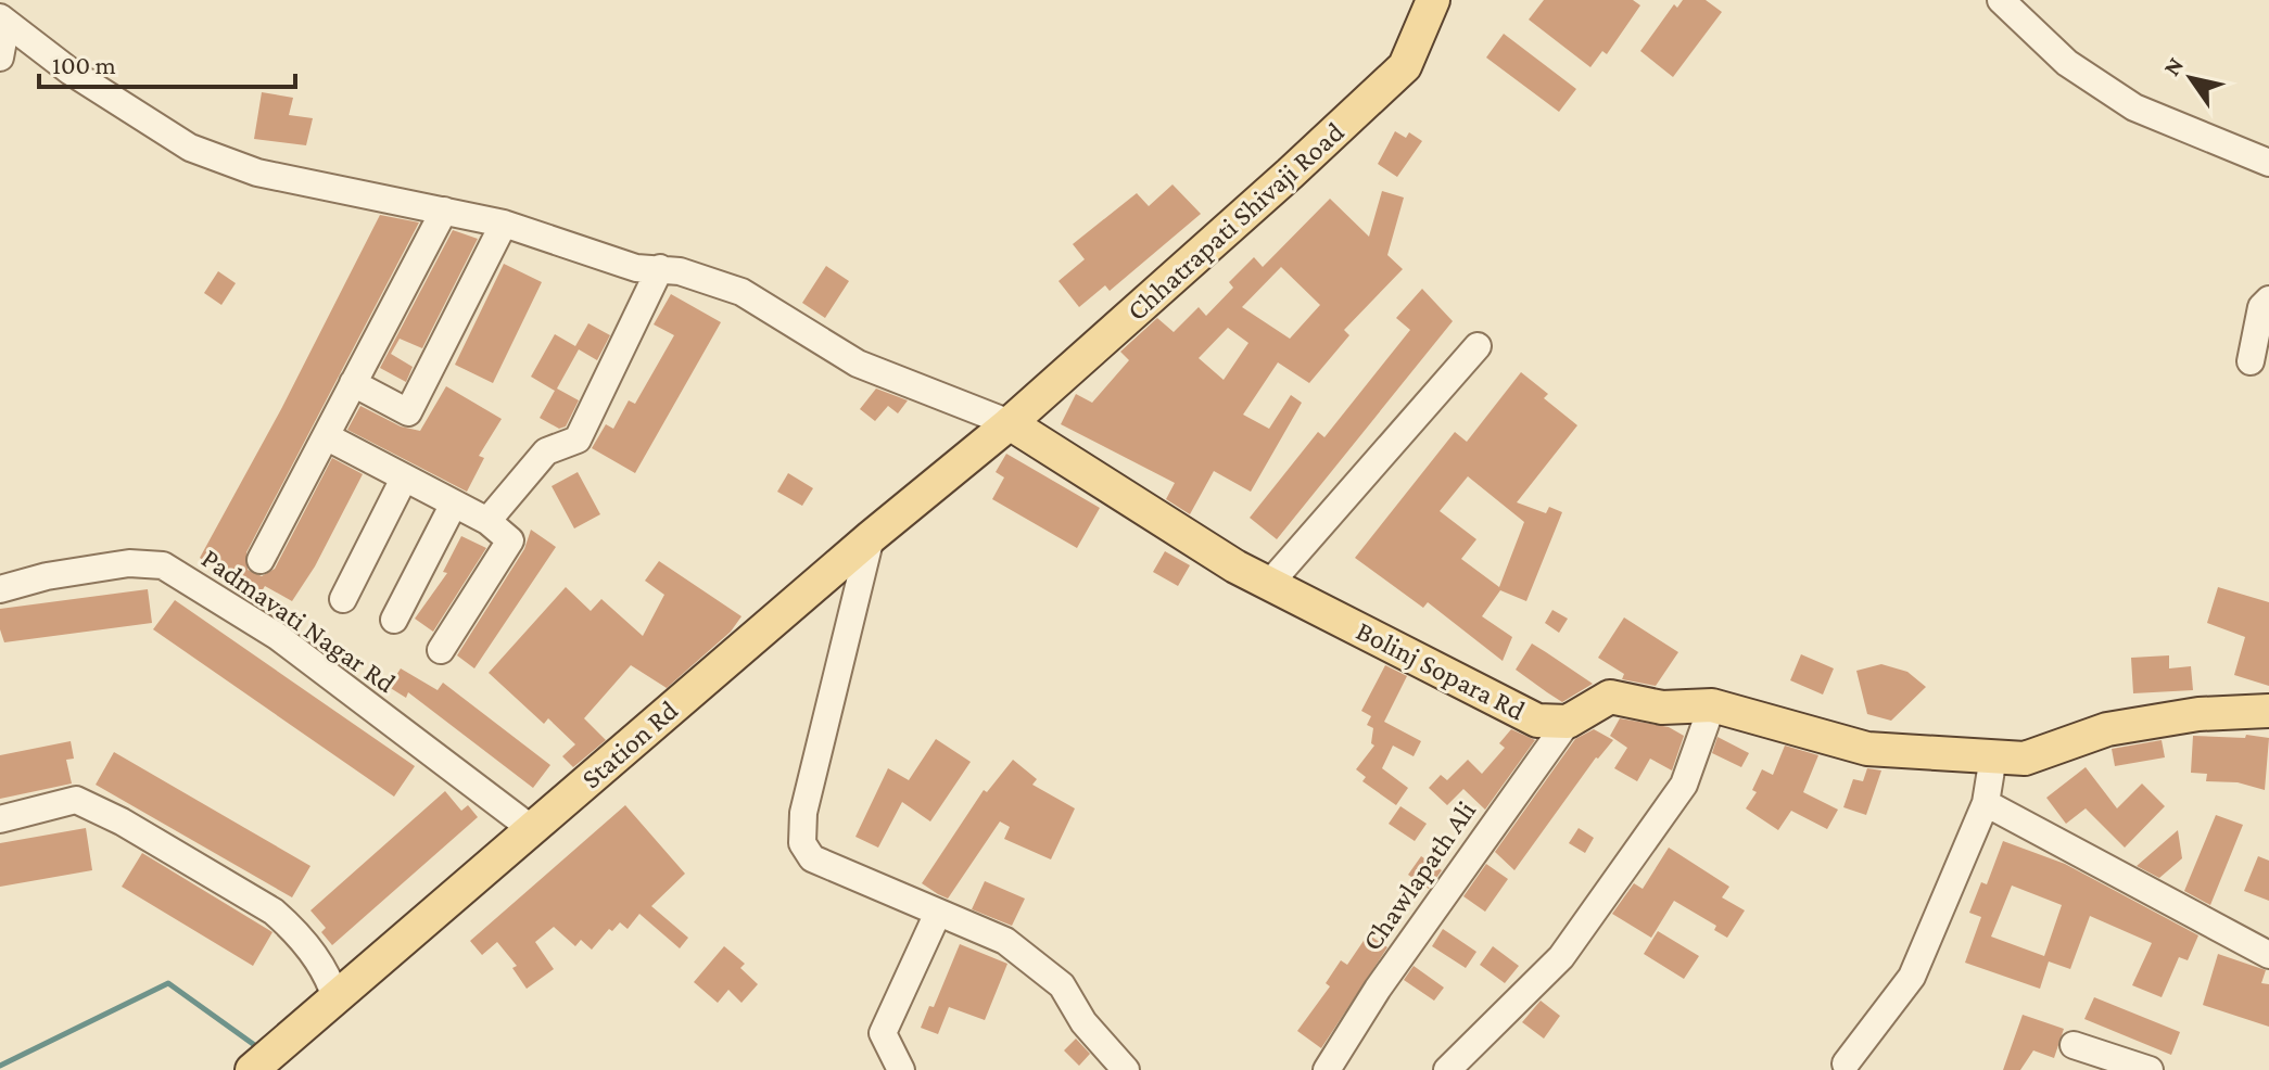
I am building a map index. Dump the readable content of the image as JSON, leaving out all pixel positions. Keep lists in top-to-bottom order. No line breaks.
{"streets":{"main road":["Chhatrapati Shivaji Road","Bolinj Sopara Rd","Station Rd"],"street":["Padmavati Nagar Rd","Chawlapath Ali"]},"crossings":[["Chhatrapati Shivaji Road","Bolinj Sopara Rd"],["Chhatrapati Shivaji Road","Station Rd"],["Padmavati Nagar Rd","Station Rd"],["Bolinj Sopara Rd","Station Rd"],["Bolinj Sopara Rd","Chawlapath Ali"]],"scale_bar":"100 m","north":"top left"}
